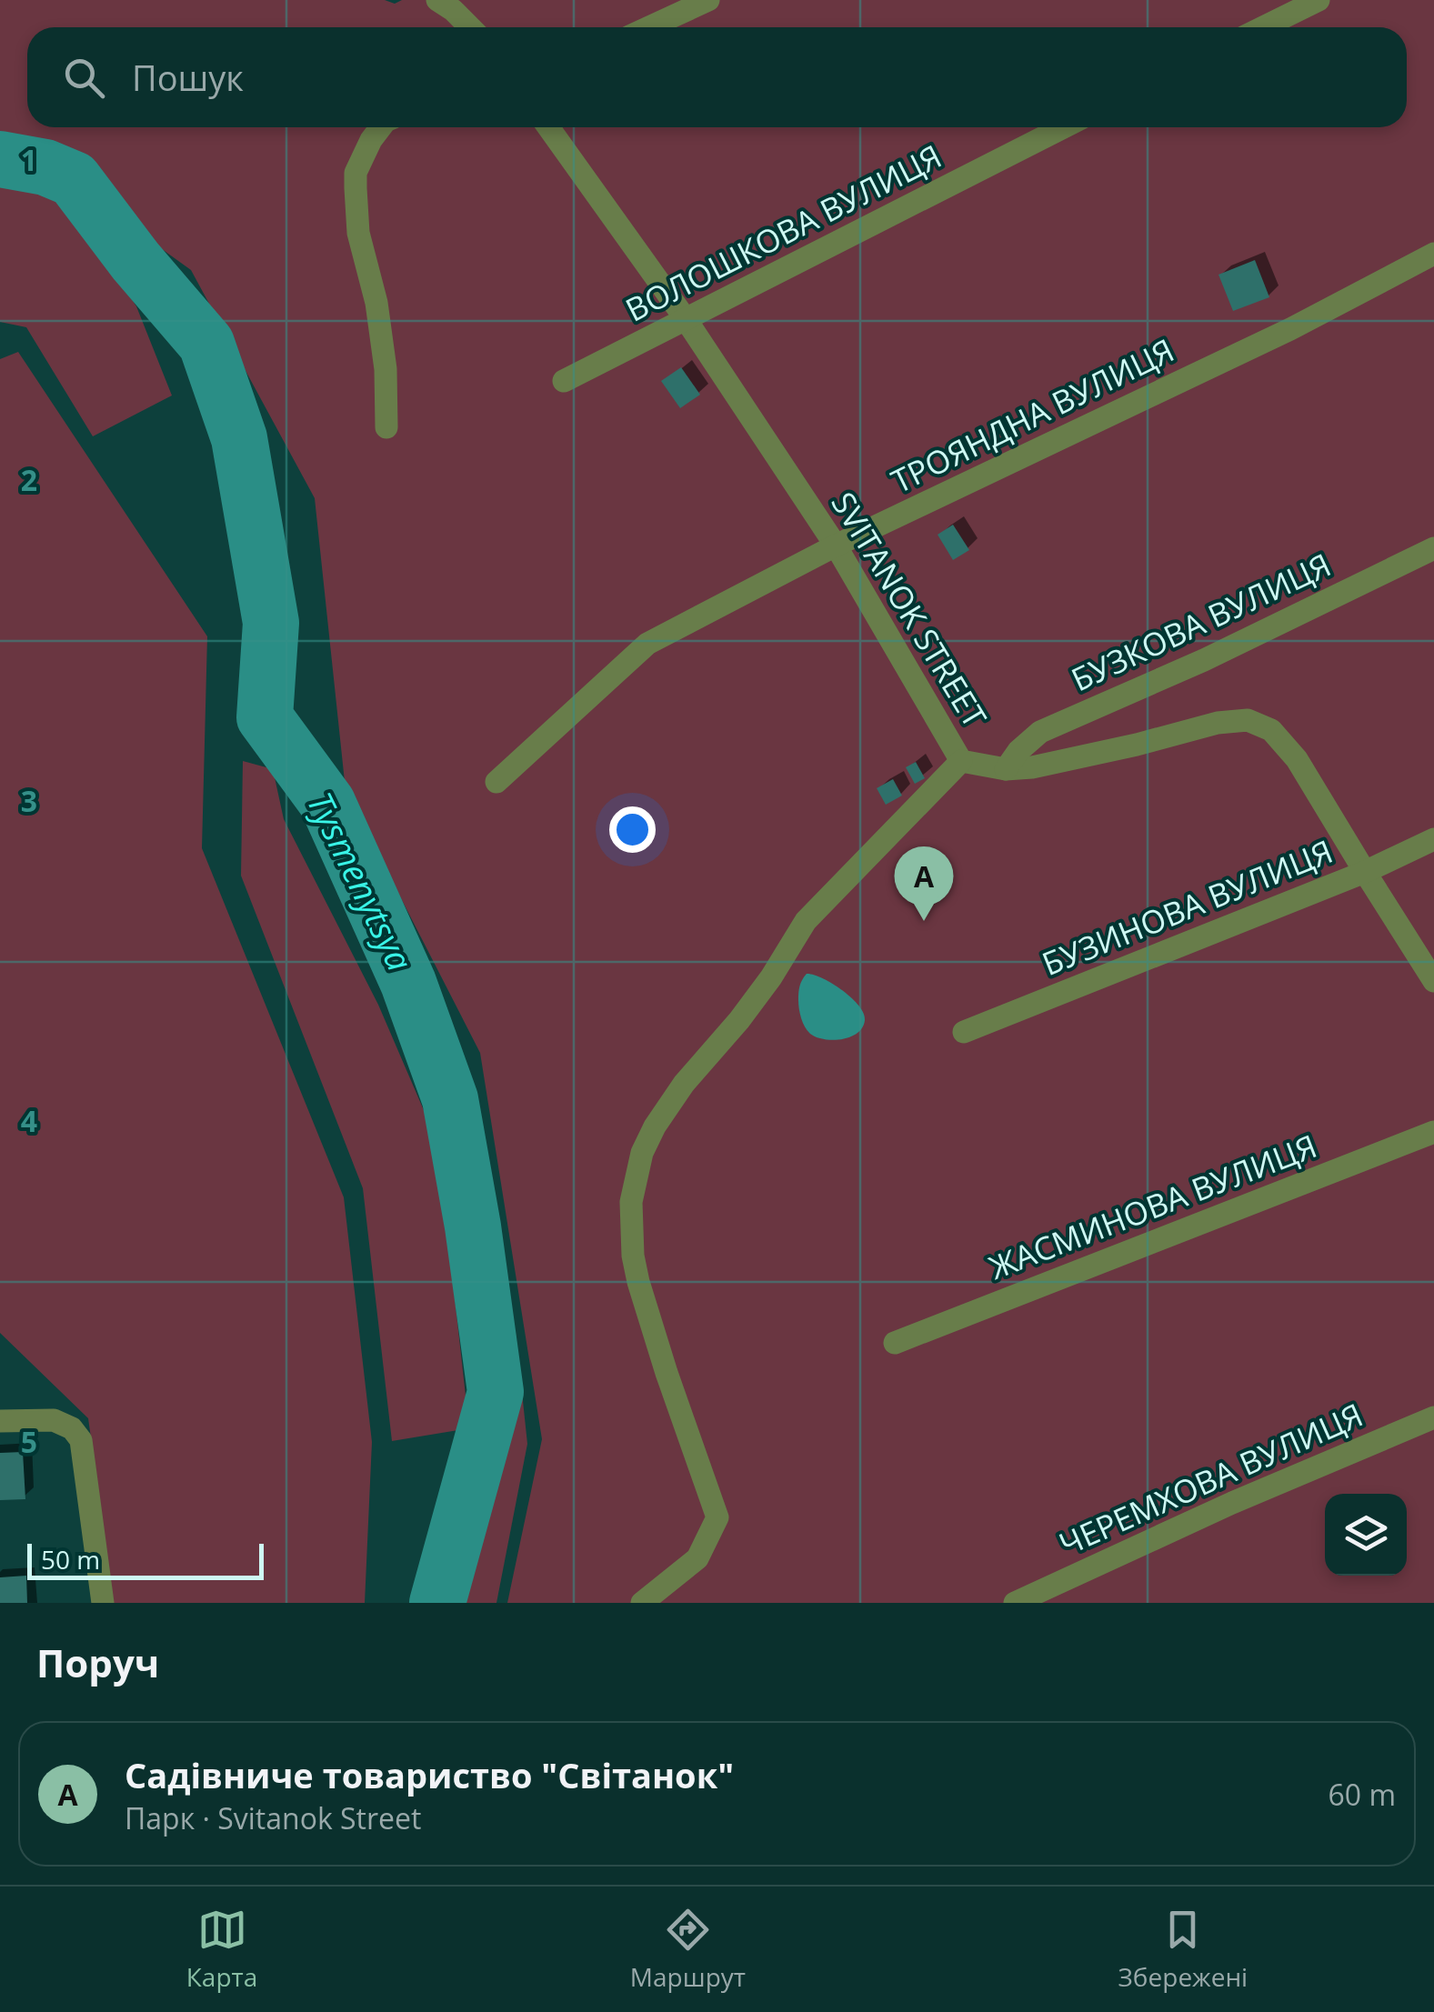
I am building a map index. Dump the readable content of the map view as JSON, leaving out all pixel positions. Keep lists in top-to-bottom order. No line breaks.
{"streets":{"street":["ВОЛОШКОВА ВУЛИЦЯ","ТРОЯНДНА ВУЛИЦЯ","SVITANOK STREET","БУЗКОВА ВУЛИЦЯ","БУЗИНОВА ВУЛИЦЯ","ЖАСМИНОВА ВУЛИЦЯ","ЧЕРЕМХОВА ВУЛИЦЯ"]},"crossings":[["ВОЛОШКОВА ВУЛИЦЯ","SVITANOK STREET"],["ТРОЯНДНА ВУЛИЦЯ","SVITANOK STREET"],["SVITANOK STREET","БУЗКОВА ВУЛИЦЯ"],["SVITANOK STREET","БУЗИНОВА ВУЛИЦЯ"]],"water":["Tysmenytsya"],"scale_bar":"50 m","page":{"search":"Пошук","pins":"A","scale":"50 m","heading":"Поруч","list":[{"mark":"A","name":"Садівниче товариство \"Світанок\"","note":"Парк · Svitanok Street","value":"60 m"}],"nav":["Карта","Маршрут","Збережені"]},"grid":{"rows":["1","2","3","4","5"]}}
